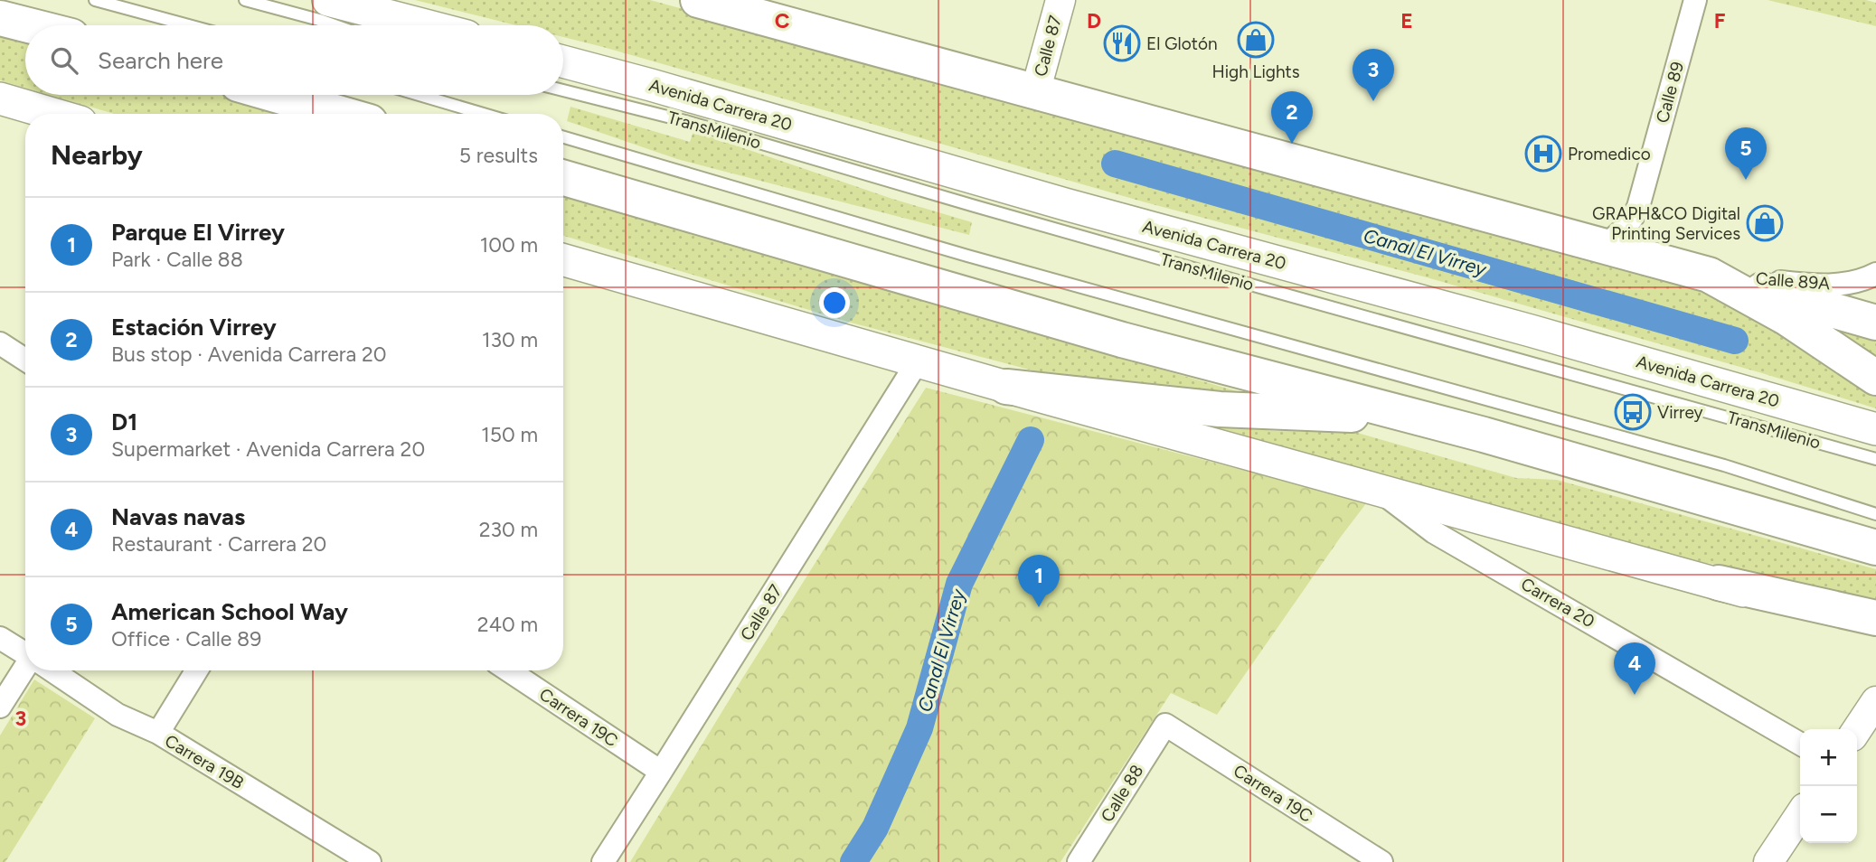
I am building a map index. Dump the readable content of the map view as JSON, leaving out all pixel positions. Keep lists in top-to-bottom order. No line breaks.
{"streets":{"main road":["Avenida Carrera 20"],"street":["Calle 87","Calle 89","Calle 89A","Carrera 20","Carrera 19C","Carrera 19B","Calle 88"],"lane":["TransMilenio"]},"crossings":[["Calle 87","Carrera 19C"],["Carrera 19C","Calle 88"]],"water":["Canal El Virrey"],"places":{"shop":["High Lights","GRAPH&CO Digital Printing Services"],"restaurant":["El Glotón"],"hospital":["Promedico"],"bus stop":["Virrey"]},"page":{"search":"Search here","pins":["3","2","5","1","4"],"heading":["Nearby","5 results"],"list":[{"mark":"1","name":"Parque El Virrey","note":"Park · Calle 88","value":"100 m"},{"mark":"2","name":"Estación Virrey","note":"Bus stop · Avenida Carrera 20","value":"130 m"},{"mark":"3","name":"D1","note":"Supermarket · Avenida Carrera 20","value":"150 m"},{"mark":"4","name":"Navas navas","note":"Restaurant · Carrera 20","value":"230 m"},{"mark":"5","name":"American School Way","note":"Office · Calle 89","value":"240 m"}],"map_buttons":["+","−"]},"grid":{"columns":["C","D","E","F"],"rows":["3"]}}
